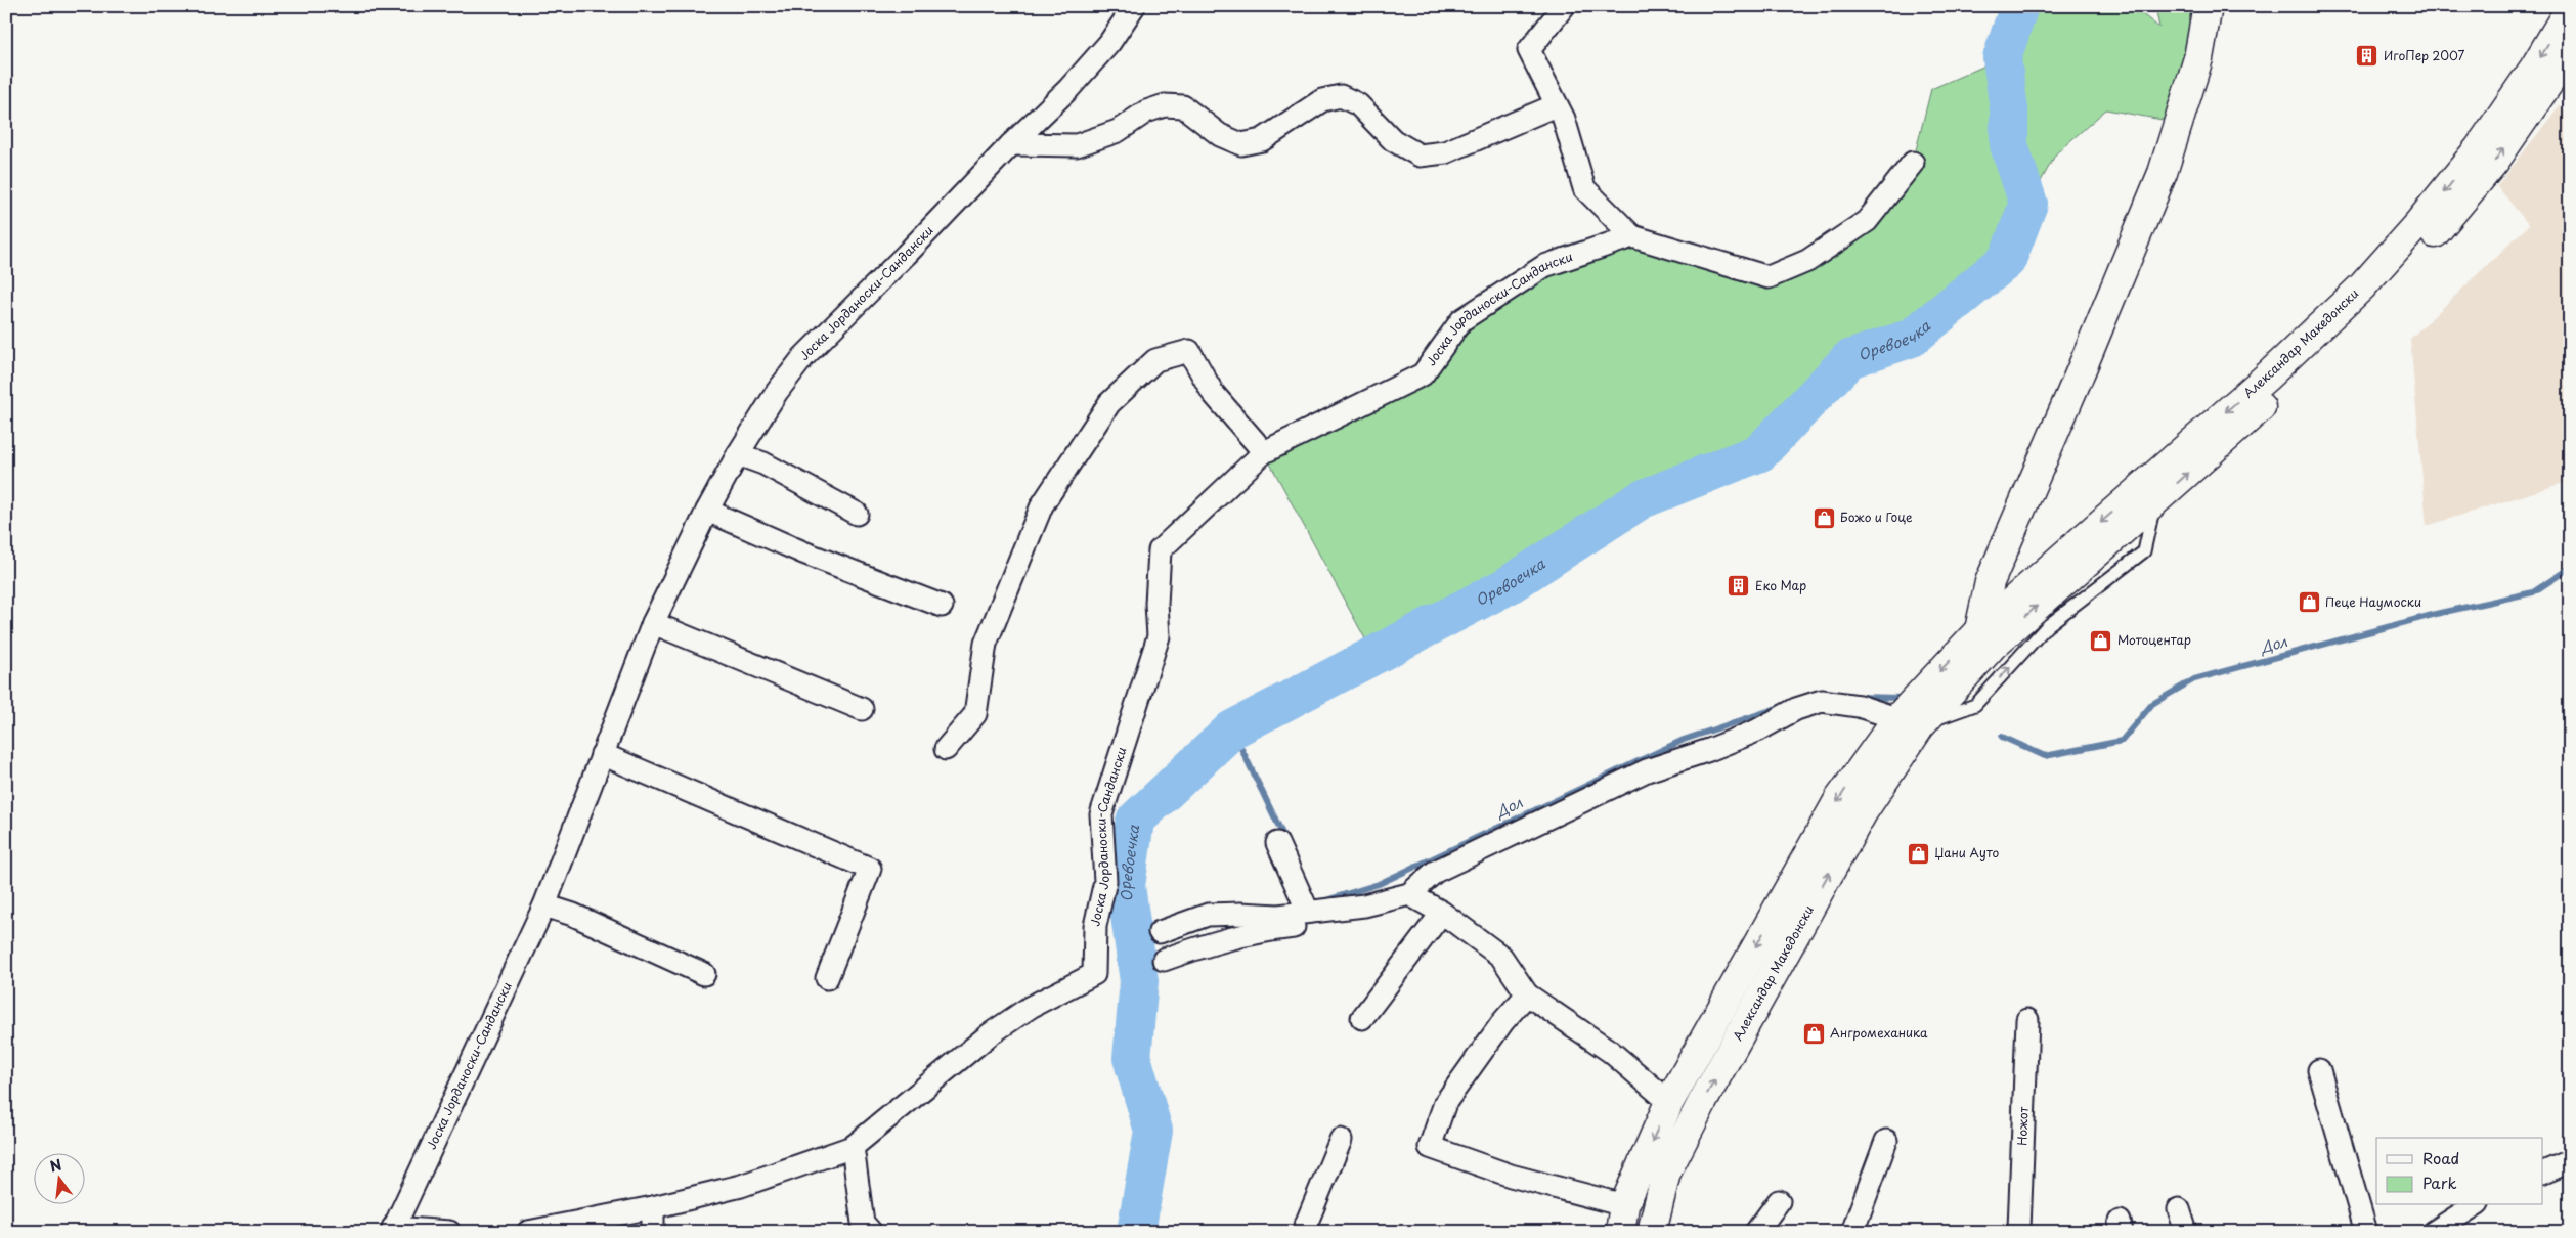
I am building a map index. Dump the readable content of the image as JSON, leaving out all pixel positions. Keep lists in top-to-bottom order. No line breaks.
{"streets":{"street":["Јоска Јорданоски-Сандански","Александар Македонски","Ножот"]},"water":["Оревоечка","Дол"],"places":{"building":["ИгоПер 2007","Еко Мар"],"shop":["Божо и Гоце","Пеце Наумоски","Мотоцентар","Џани Ауто","Ангромеханика"]},"legend":["Road","Park"],"north":"top"}
